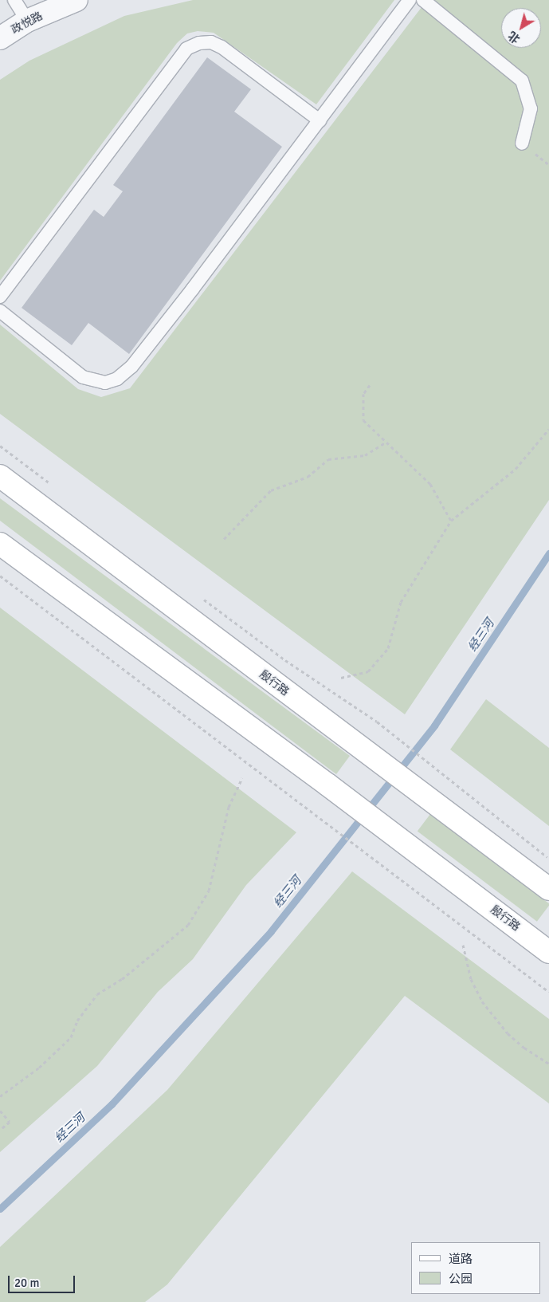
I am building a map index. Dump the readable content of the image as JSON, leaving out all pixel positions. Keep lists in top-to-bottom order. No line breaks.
{"streets":{"main road":["殷行路"],"street":["政悦路"]},"water":["经三河"],"legend":["道路","公园"],"scale_bar":"20 m","north":"bottom left"}
